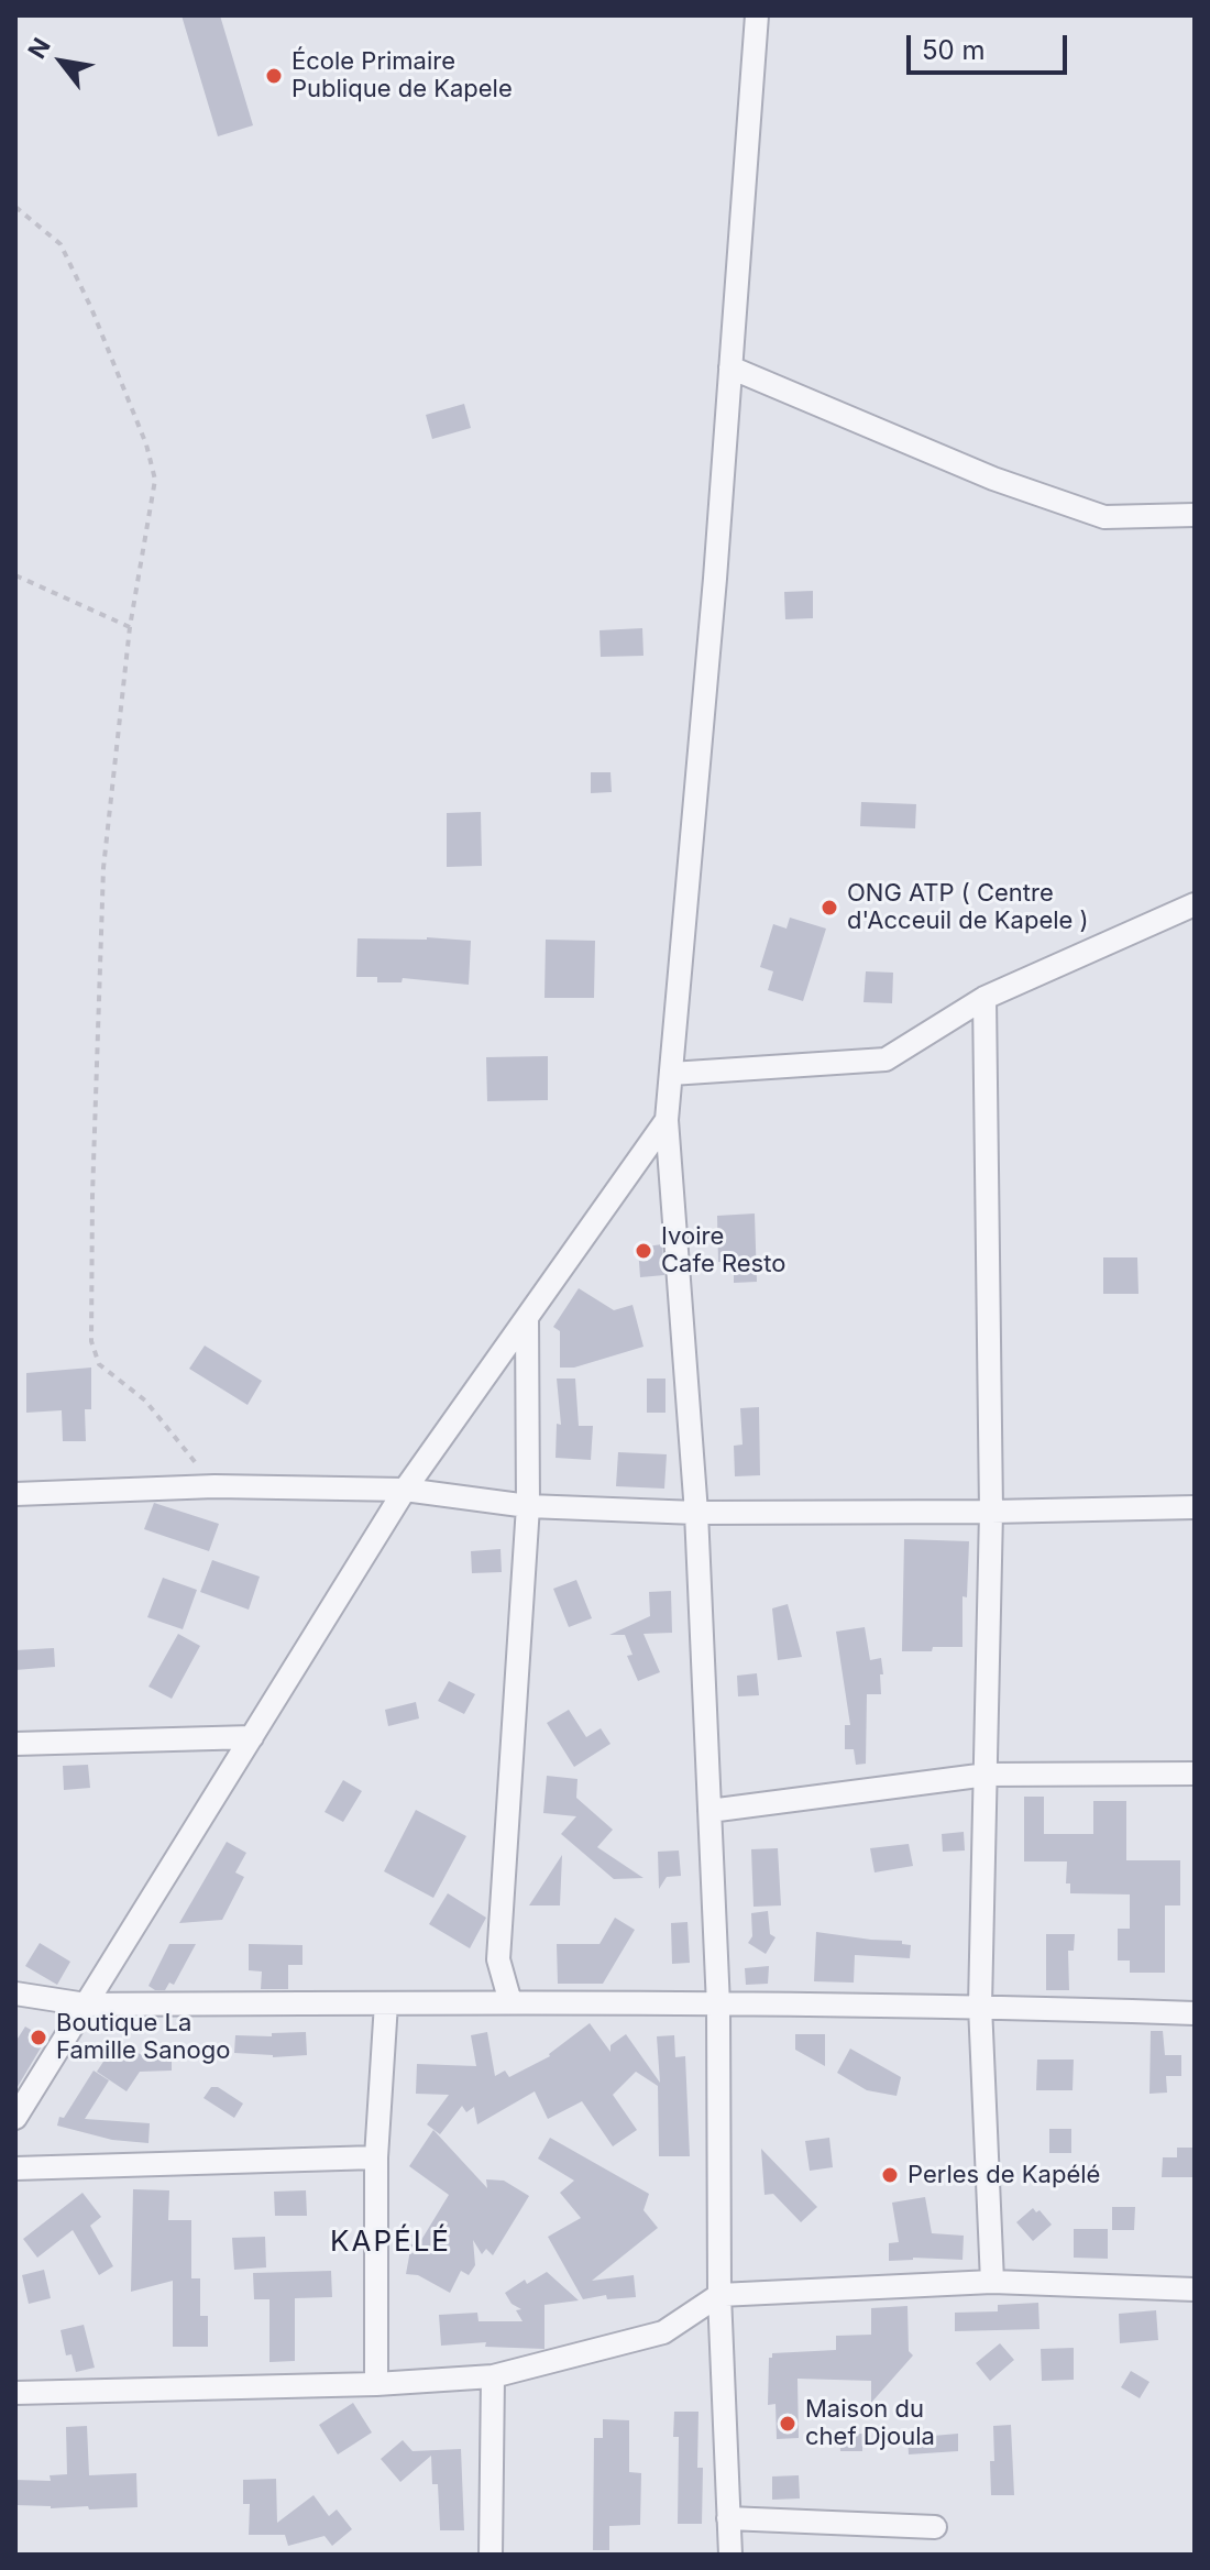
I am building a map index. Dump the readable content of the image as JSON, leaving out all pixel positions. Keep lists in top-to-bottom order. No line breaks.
{"districts":["KAPÉLÉ"],"places":["École Primaire Publique de Kapele","ONG ATP ( Centre d'Acceuil de Kapele )","Ivoire Cafe Resto","Boutique La Famille Sanogo","Perles de Kapélé","Maison du chef Djoula"],"scale_bar":"50 m","north":"top left"}
